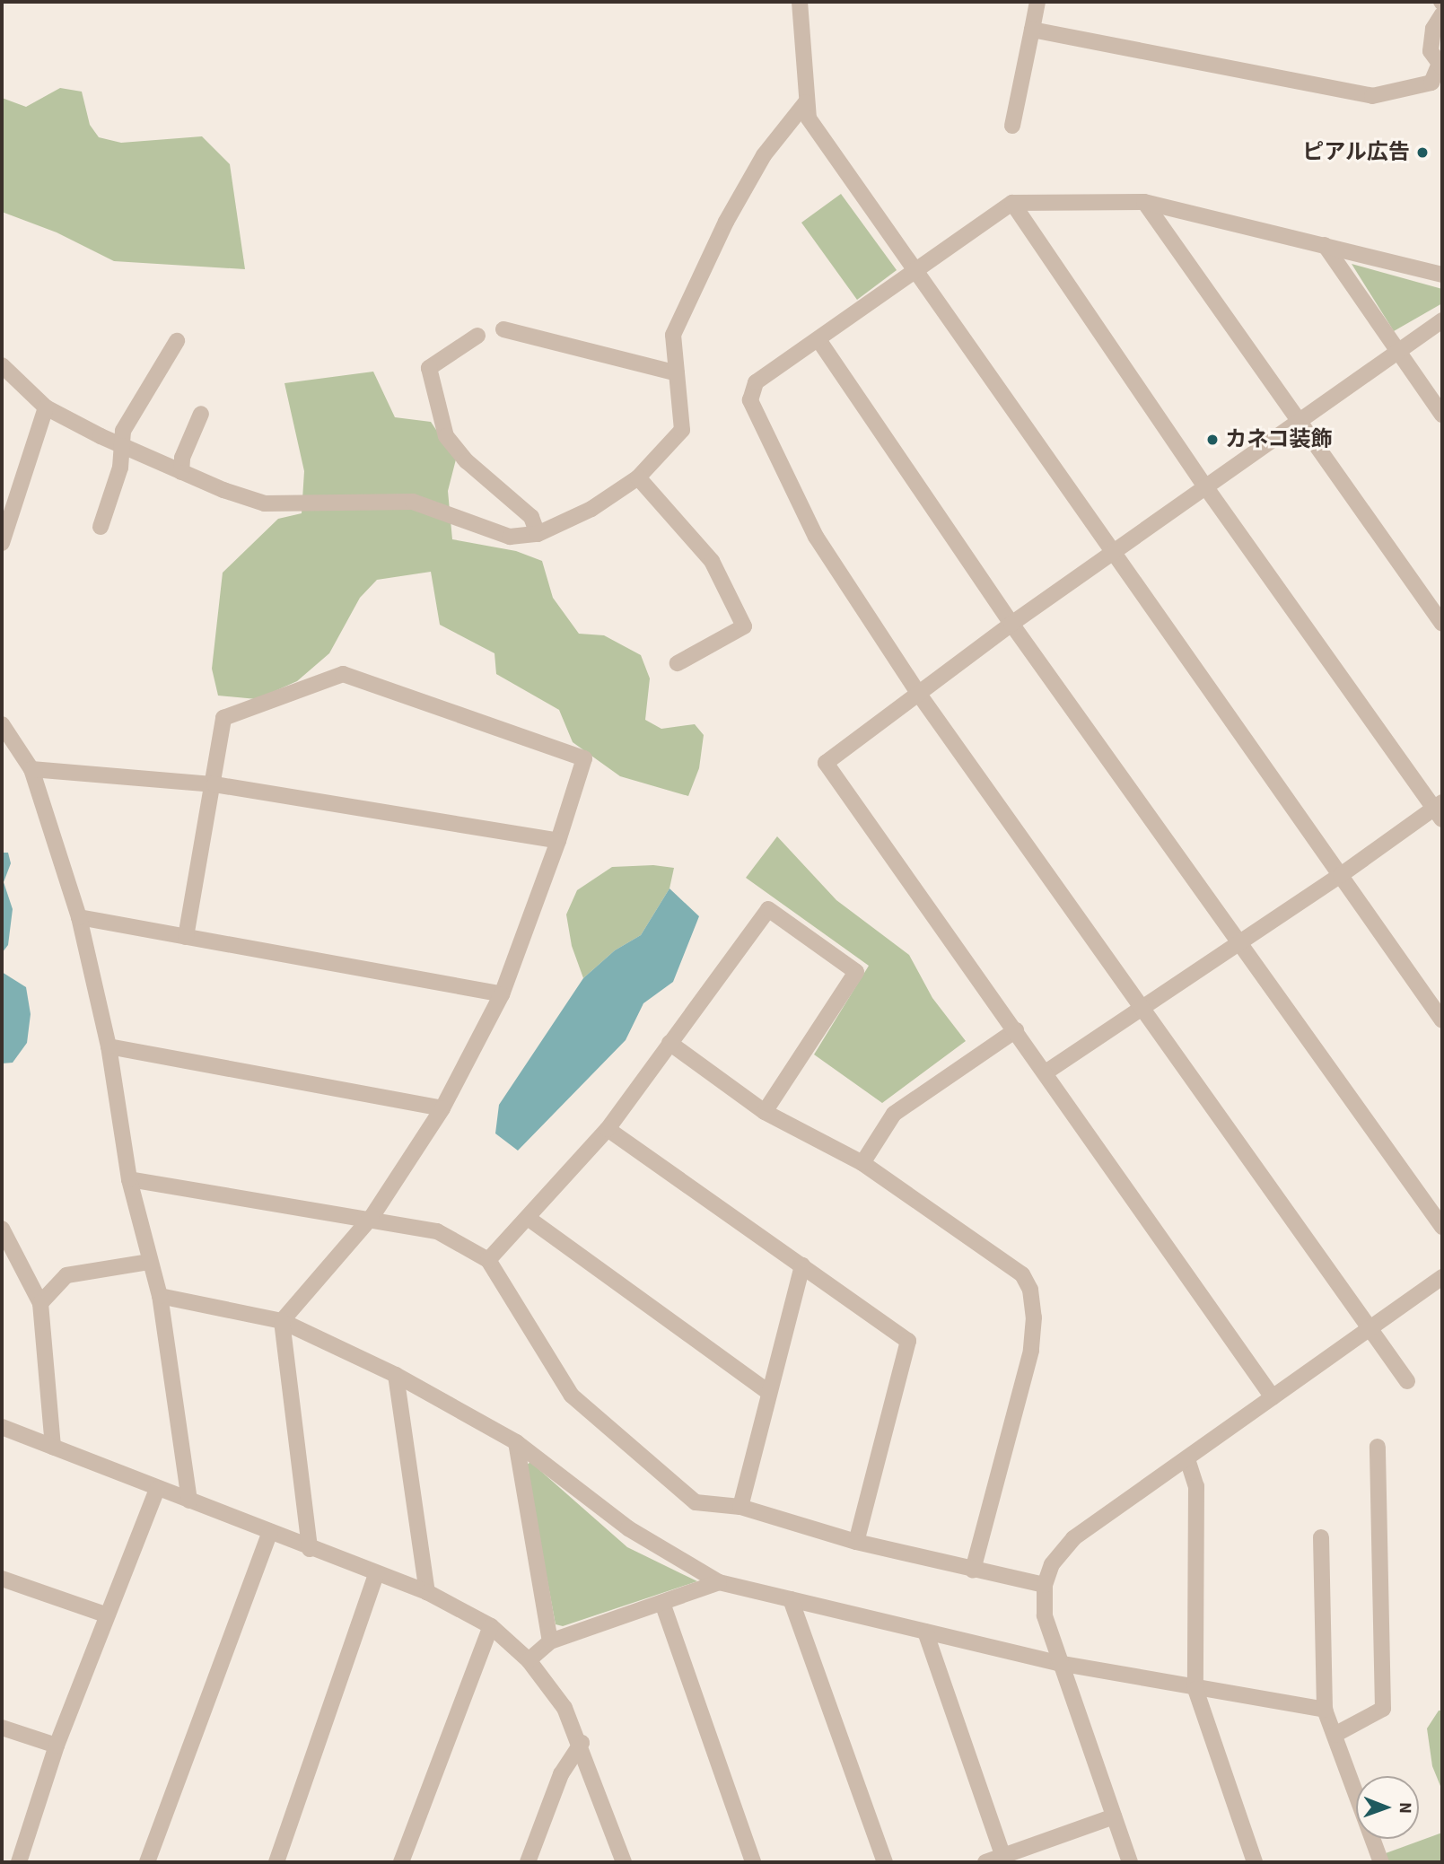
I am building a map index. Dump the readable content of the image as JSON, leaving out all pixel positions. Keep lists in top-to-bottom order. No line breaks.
{"places":["ピアル広告","カネコ装飾"],"north":"right"}
